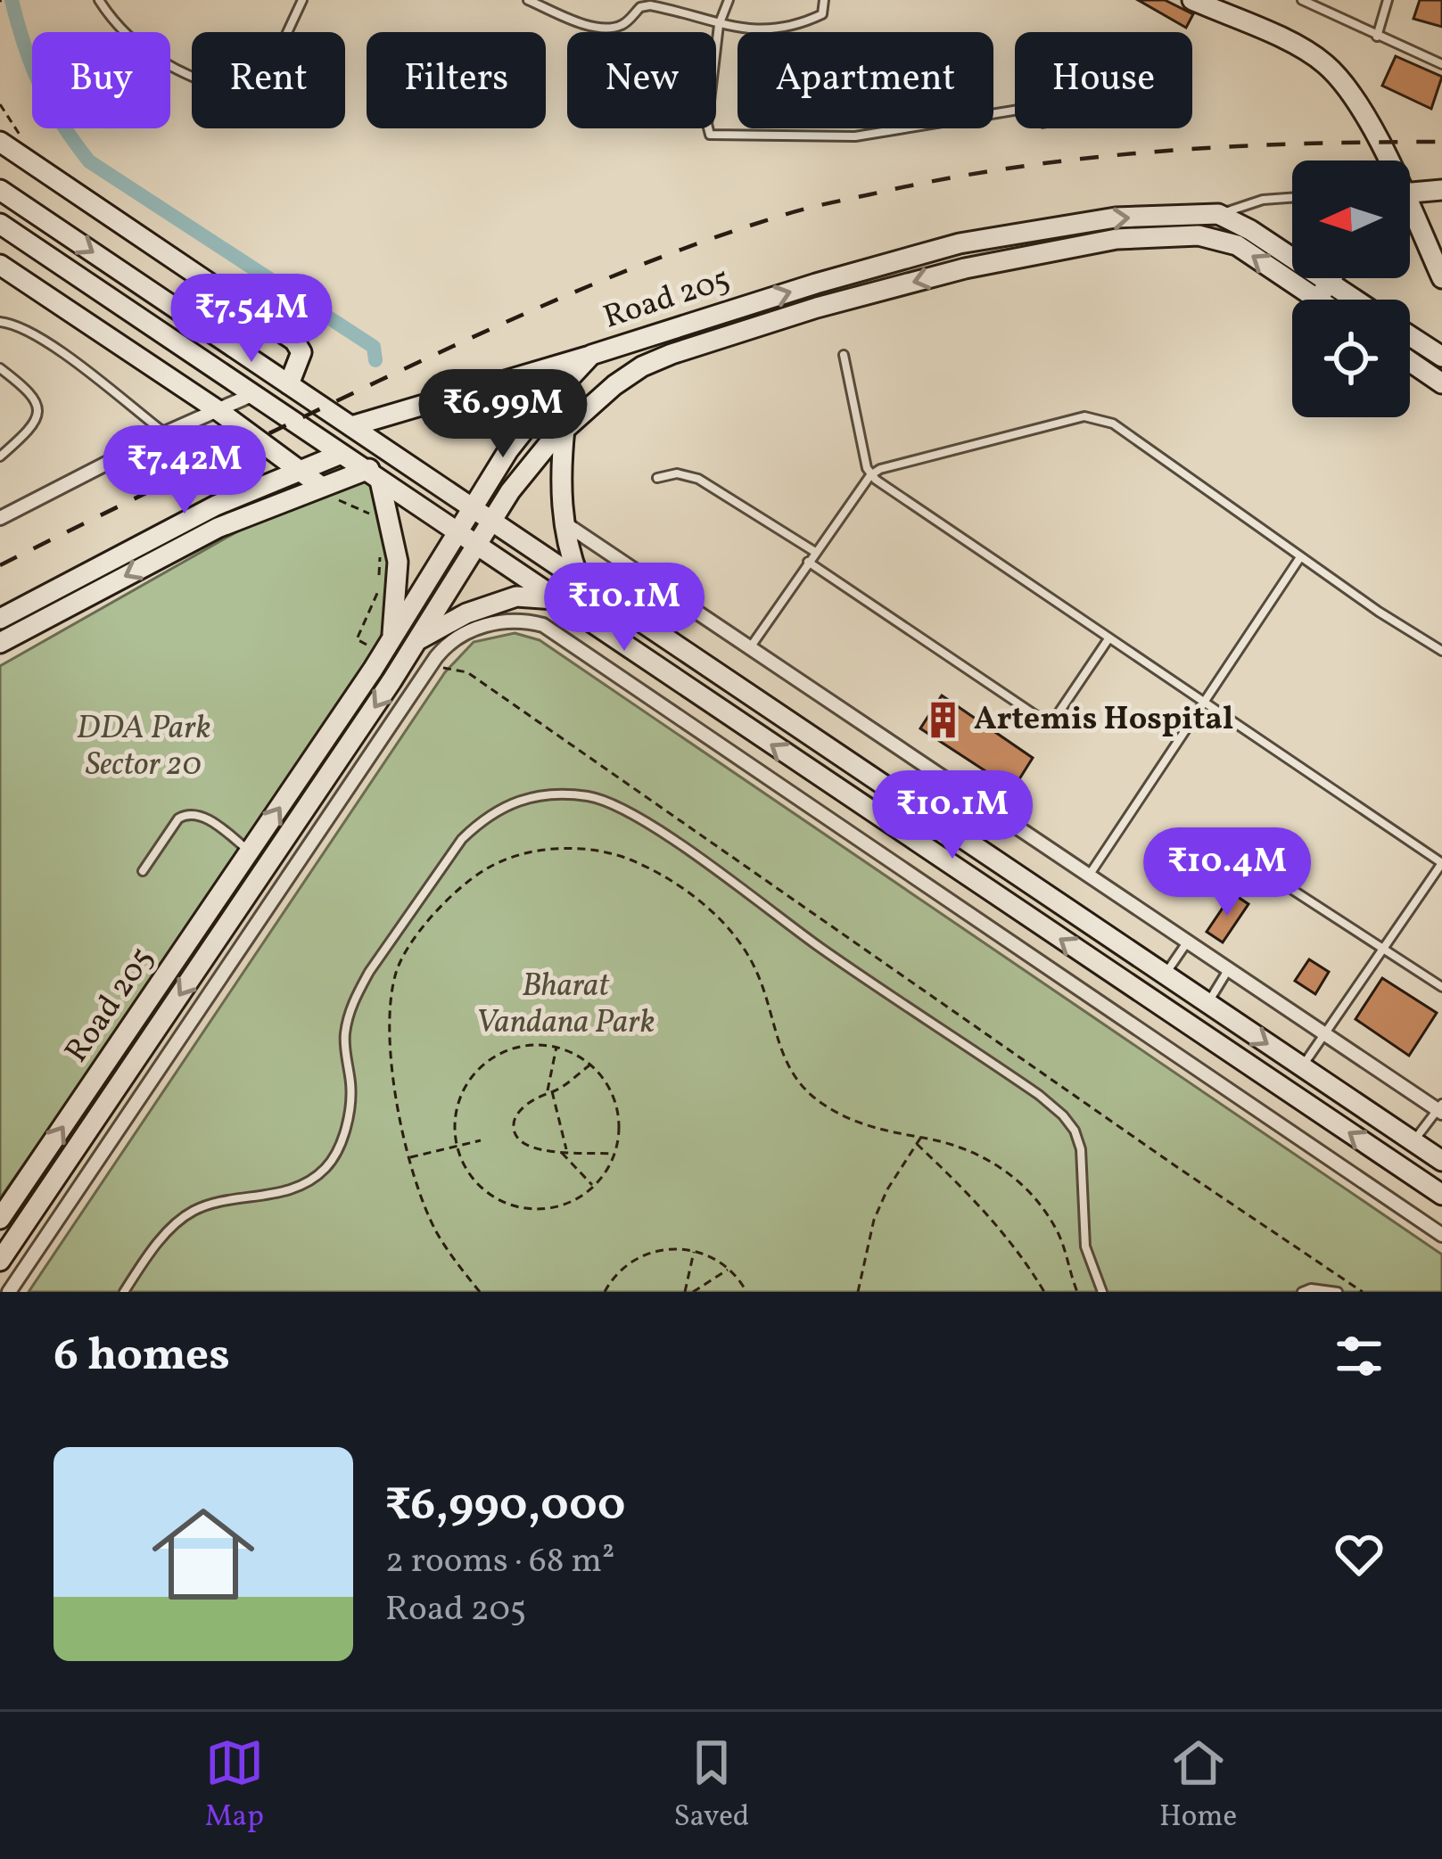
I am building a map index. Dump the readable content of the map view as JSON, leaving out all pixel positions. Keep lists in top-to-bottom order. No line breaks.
{"streets":{"main road":["Road 205"]},"parks":["DDA Park Sector 20","Bharat Vandana Park"],"places":{"building":["Artemis Hospital"]},"north":"left","page":{"chip":["Buy","Rent","Filters","New","Apartment","House"],"price":["₹7.54M","₹6.99M","₹7.42M","₹10.1M","₹10.1M","₹10.4M"],"heading":"6 homes","list":[{"name":"₹6,990,000","note":"2 rooms · 68 m² · Road 205"}],"tabs":["Map","Saved","Home"]}}
